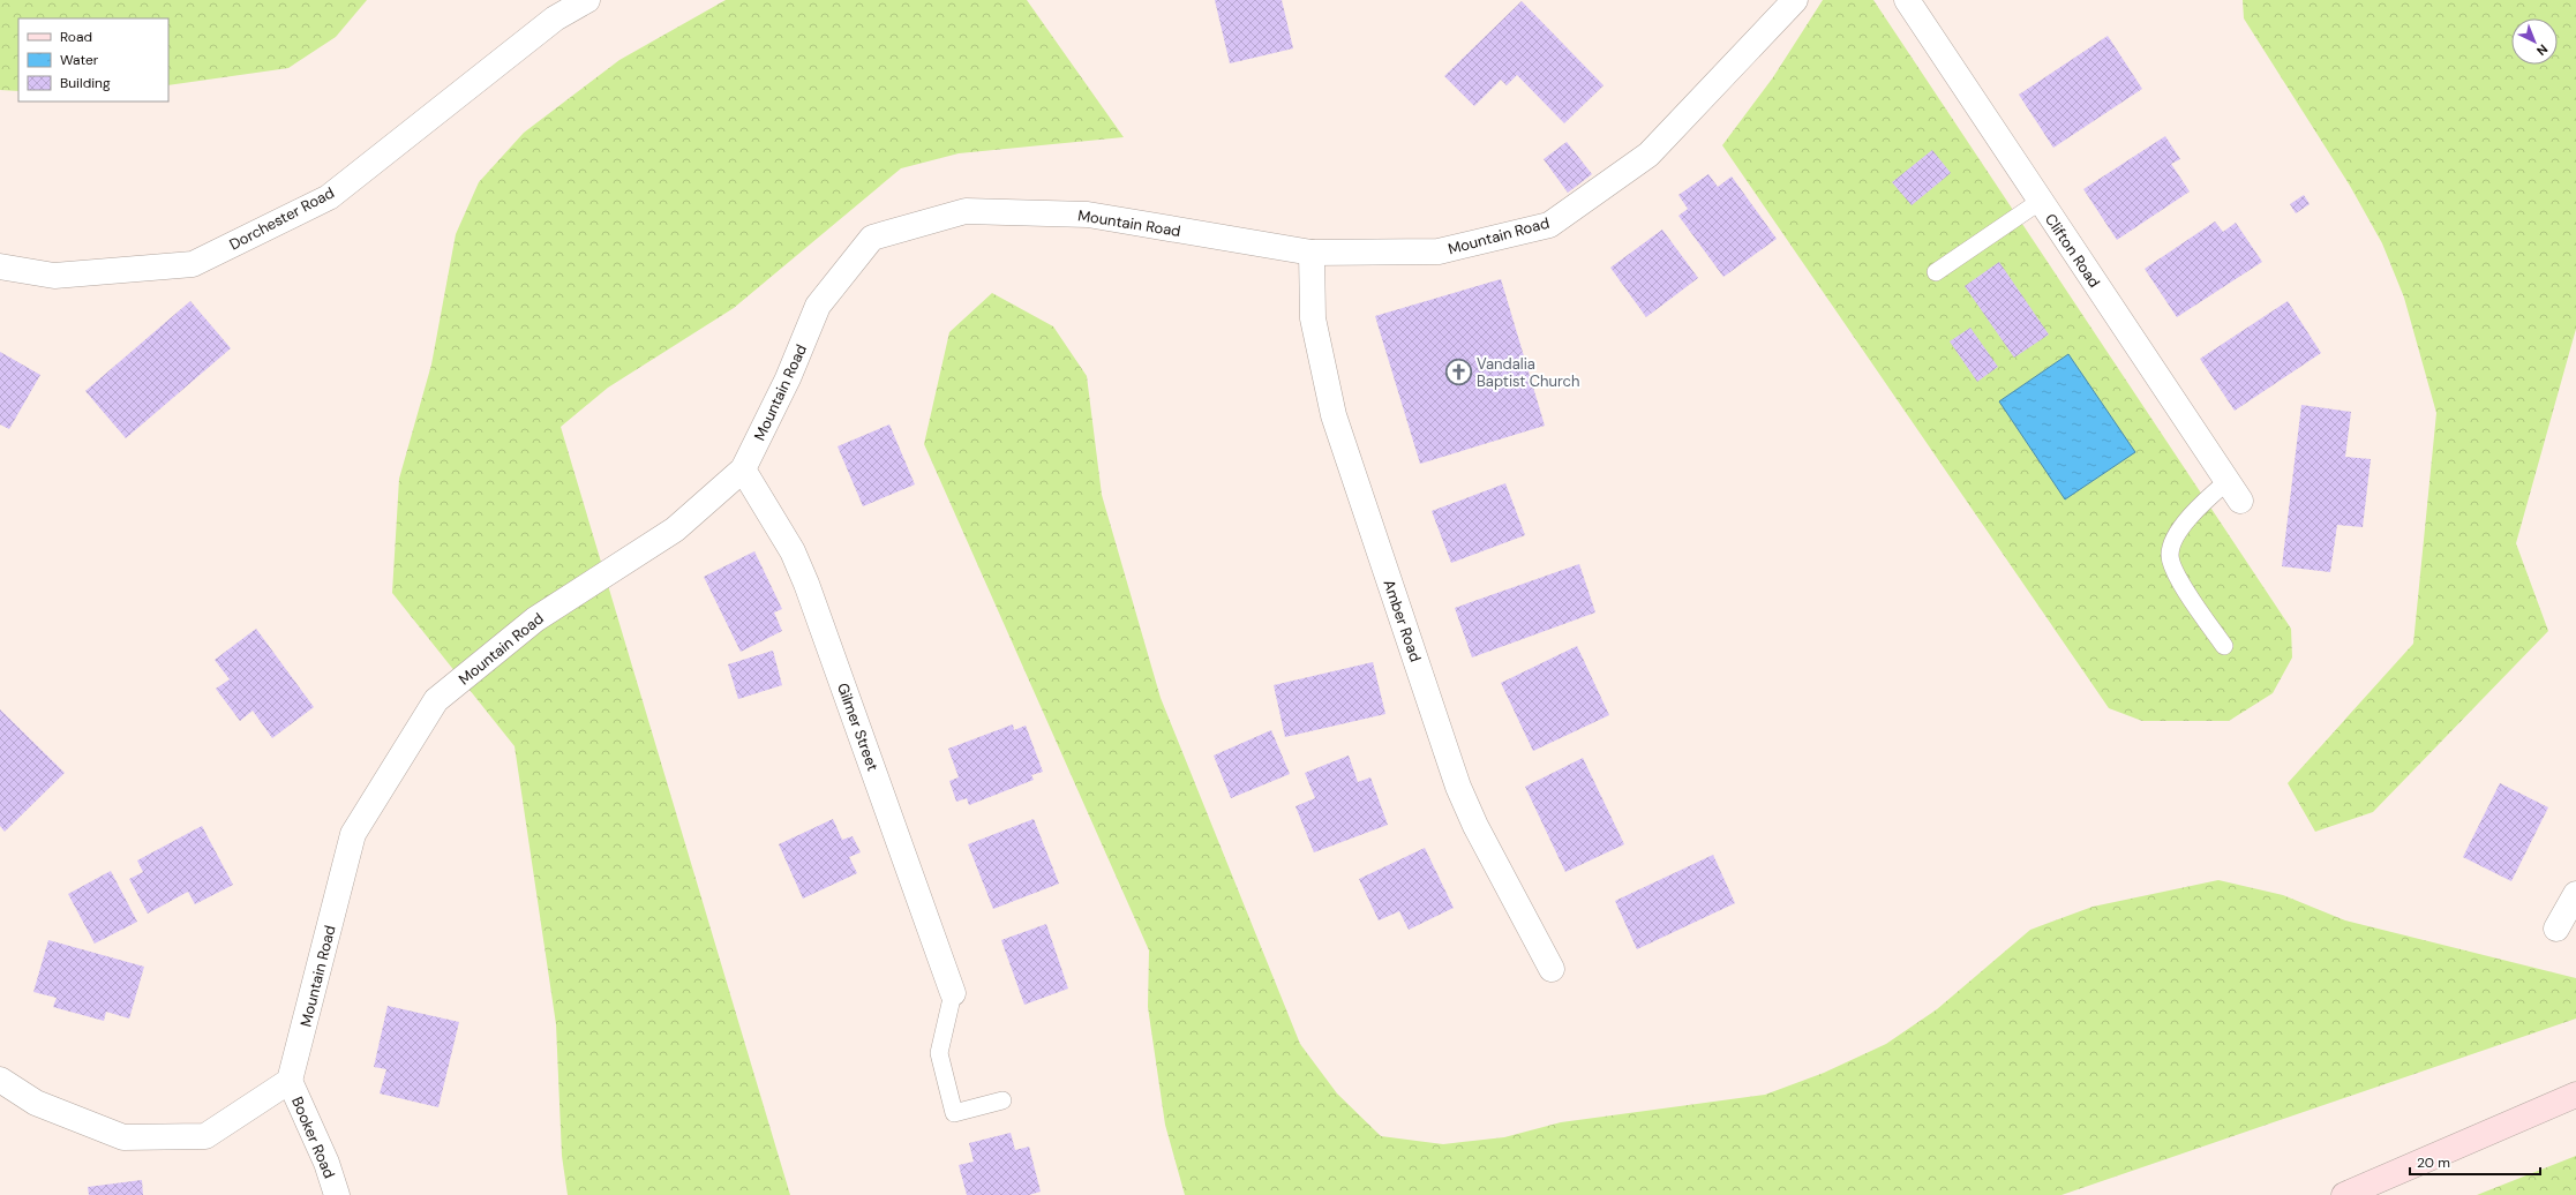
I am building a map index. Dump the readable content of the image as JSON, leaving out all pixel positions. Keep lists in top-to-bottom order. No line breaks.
{"streets":{"street":["Dorchester Road","Mountain Road","Clifton Road","Amber Road","Gilmer Street","Booker Road"]},"crossings":[["Mountain Road","Amber Road"],["Mountain Road","Gilmer Street"],["Mountain Road","Booker Road"]],"places":{"church":["Vandalia Baptist Church"]},"legend":["Road","Water","Building"],"scale_bar":"20 m","north":"bottom right"}
